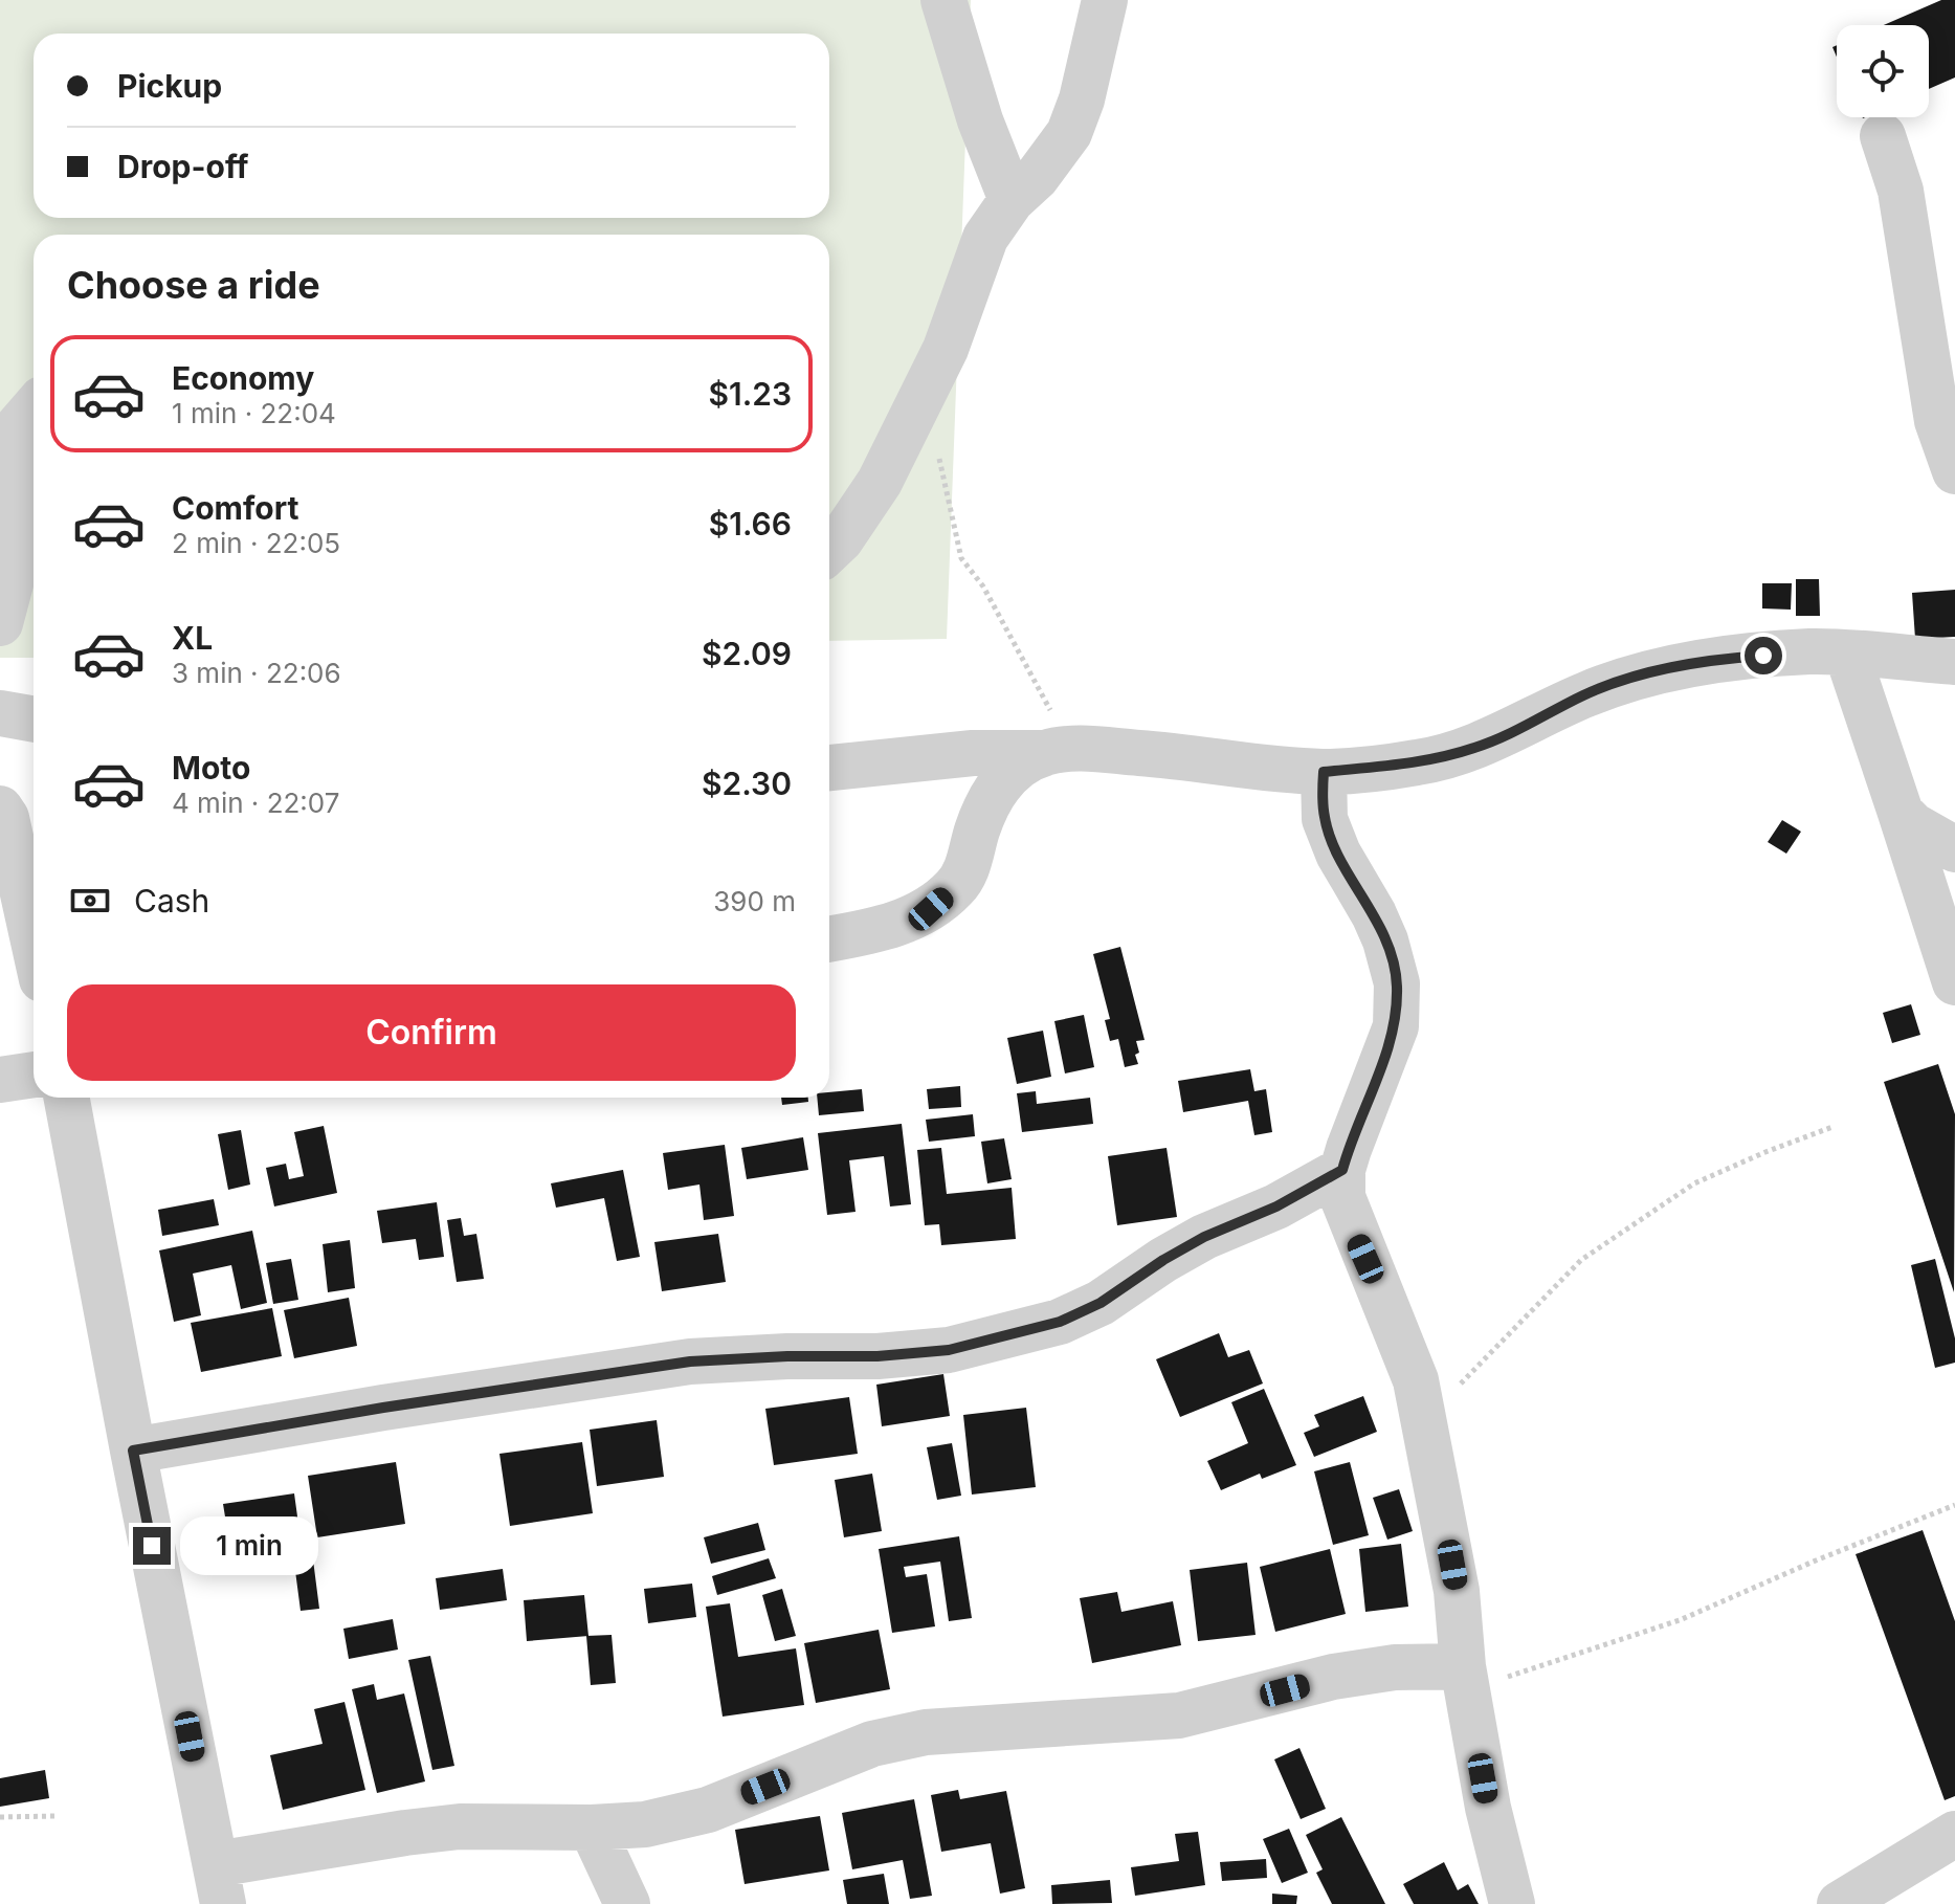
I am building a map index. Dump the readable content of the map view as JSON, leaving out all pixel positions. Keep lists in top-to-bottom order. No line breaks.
{"page":{"banner":["Pickup","Drop-off"],"heading":"Choose a ride","list":[{"name":"Economy","note":"1 min · 22:04","value":"$1.23"},{"name":"Comfort","note":"2 min · 22:05","value":"$1.66"},{"name":"XL","note":"3 min · 22:06","value":"$2.09"},{"name":"Moto","note":"4 min · 22:07","value":"$2.30"}],"pay":["Cash","390 m"],"buttons":"Confirm","bubble":"1 min"}}
